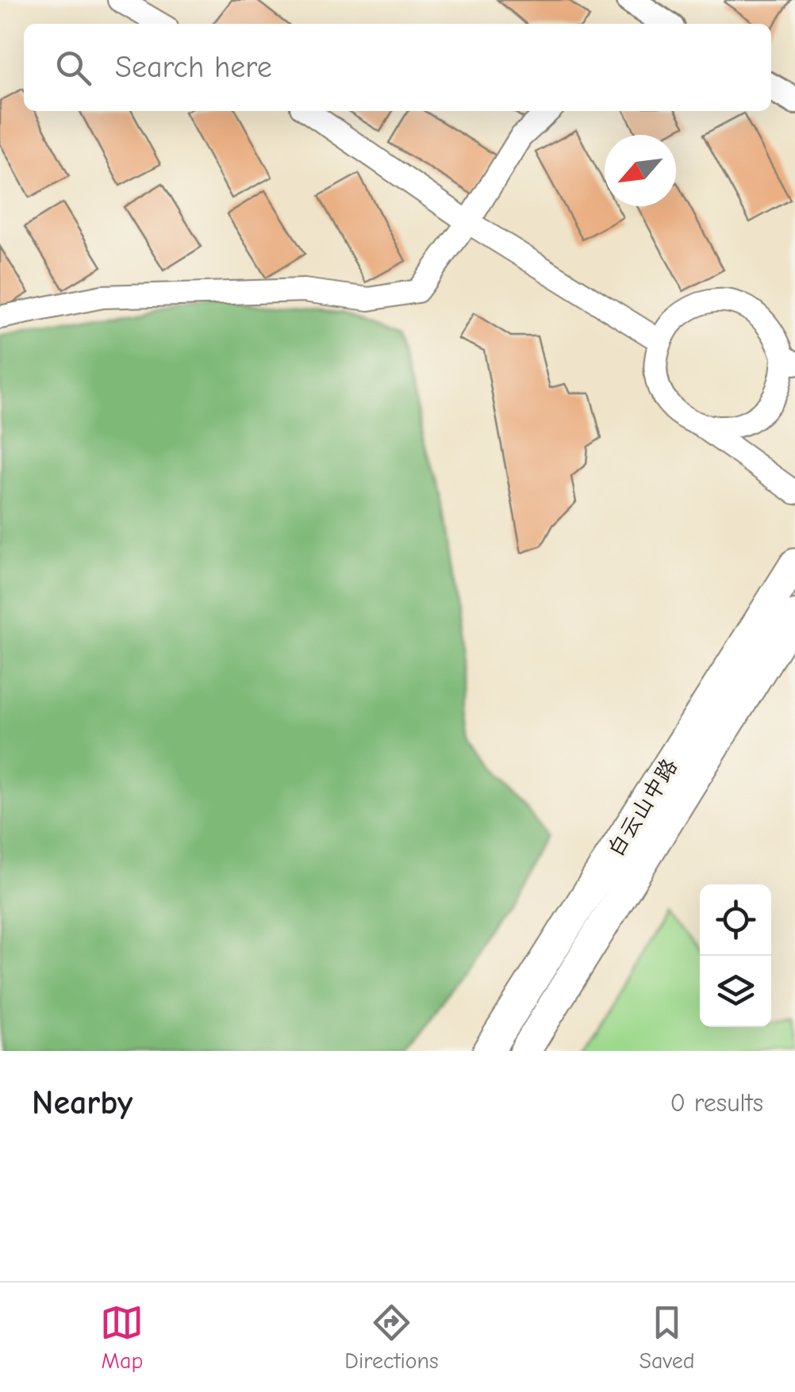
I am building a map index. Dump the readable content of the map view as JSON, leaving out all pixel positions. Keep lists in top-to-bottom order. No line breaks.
{"streets":{"main road":["白云山中路"]},"north":"bottom left","page":{"search":"Search here","heading":["Nearby","0 results"],"nav":["Map","Directions","Saved"]}}
